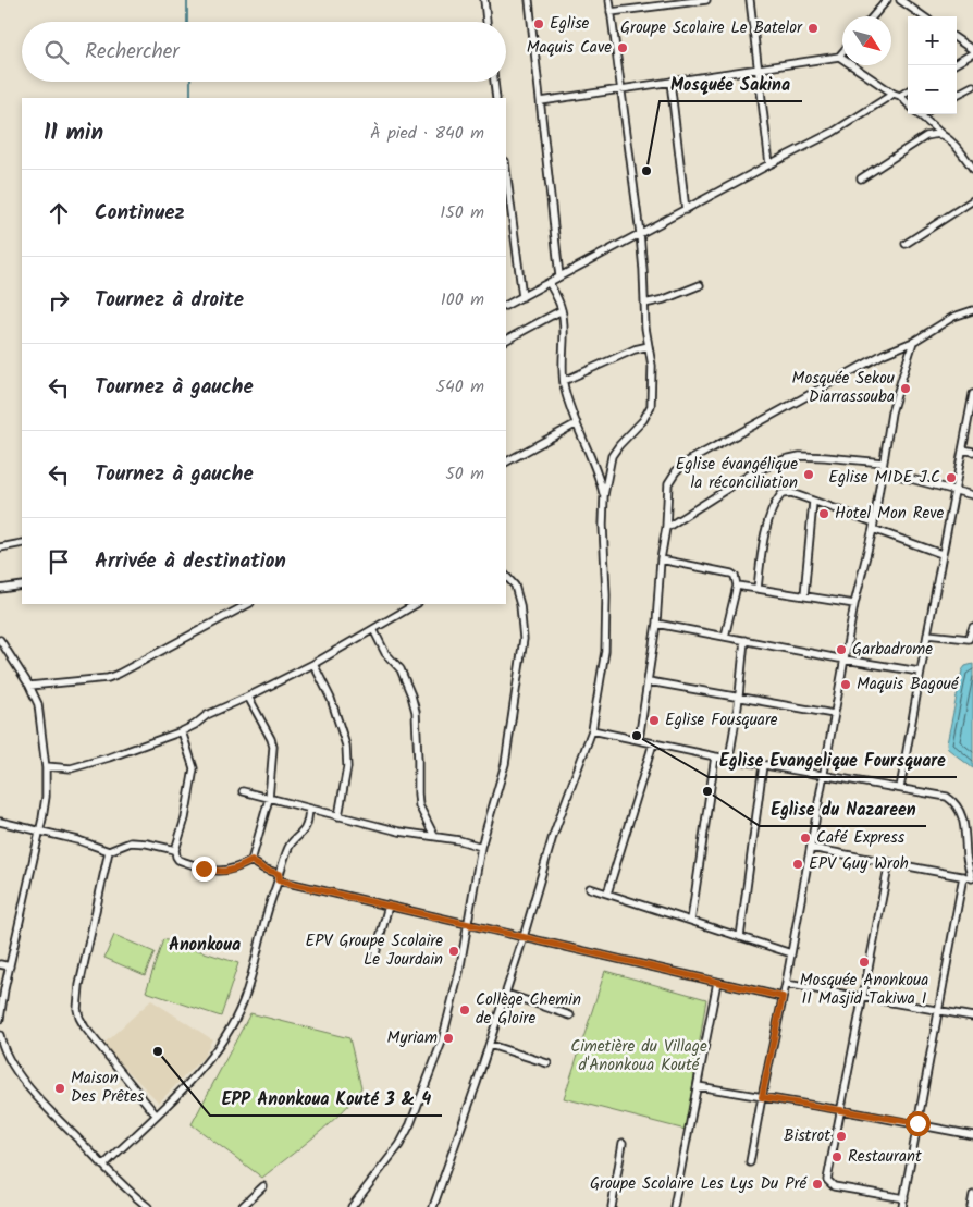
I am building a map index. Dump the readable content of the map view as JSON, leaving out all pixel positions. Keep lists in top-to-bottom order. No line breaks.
{"districts":["Anonkoua"],"parks":["Cimetière du Village d'Anonkoua Kouté"],"places":["Eglise","Groupe Scolaire Le Batelor","Maquis Cave","Mosquée Sakina","Mosquée Sekou Diarrassouba","Eglise évangélique la réconciliation","Eglise MIDE J.C","Hotel Mon Reve","Garbadrome","Maquis Bagoué","Eglise Fousquare","Eglise Evangelique Foursquare","Eglise du Nazareen","Café Express","EPV Guy Wroh","EPV Groupe Scolaire Le Jourdain","Mosquée Anonkoua II Masjid Takiwa I","Collège Chemin de Gloire","Myriam","EPP Anonkoua Kouté 3 & 4","Maison Des Prêtes","Bistrot","Restaurant","Groupe Scolaire Les Lys Du Pré"],"north":"bottom right","page":{"map_buttons":["+","−"],"search":"Rechercher","heading":["11 min","À pied · 840 m"],"list":[["Continuez","150 m"],["Tournez à droite","100 m"],["Tournez à gauche","540 m"],["Tournez à gauche","50 m"],"Arrivée à destination"]}}
